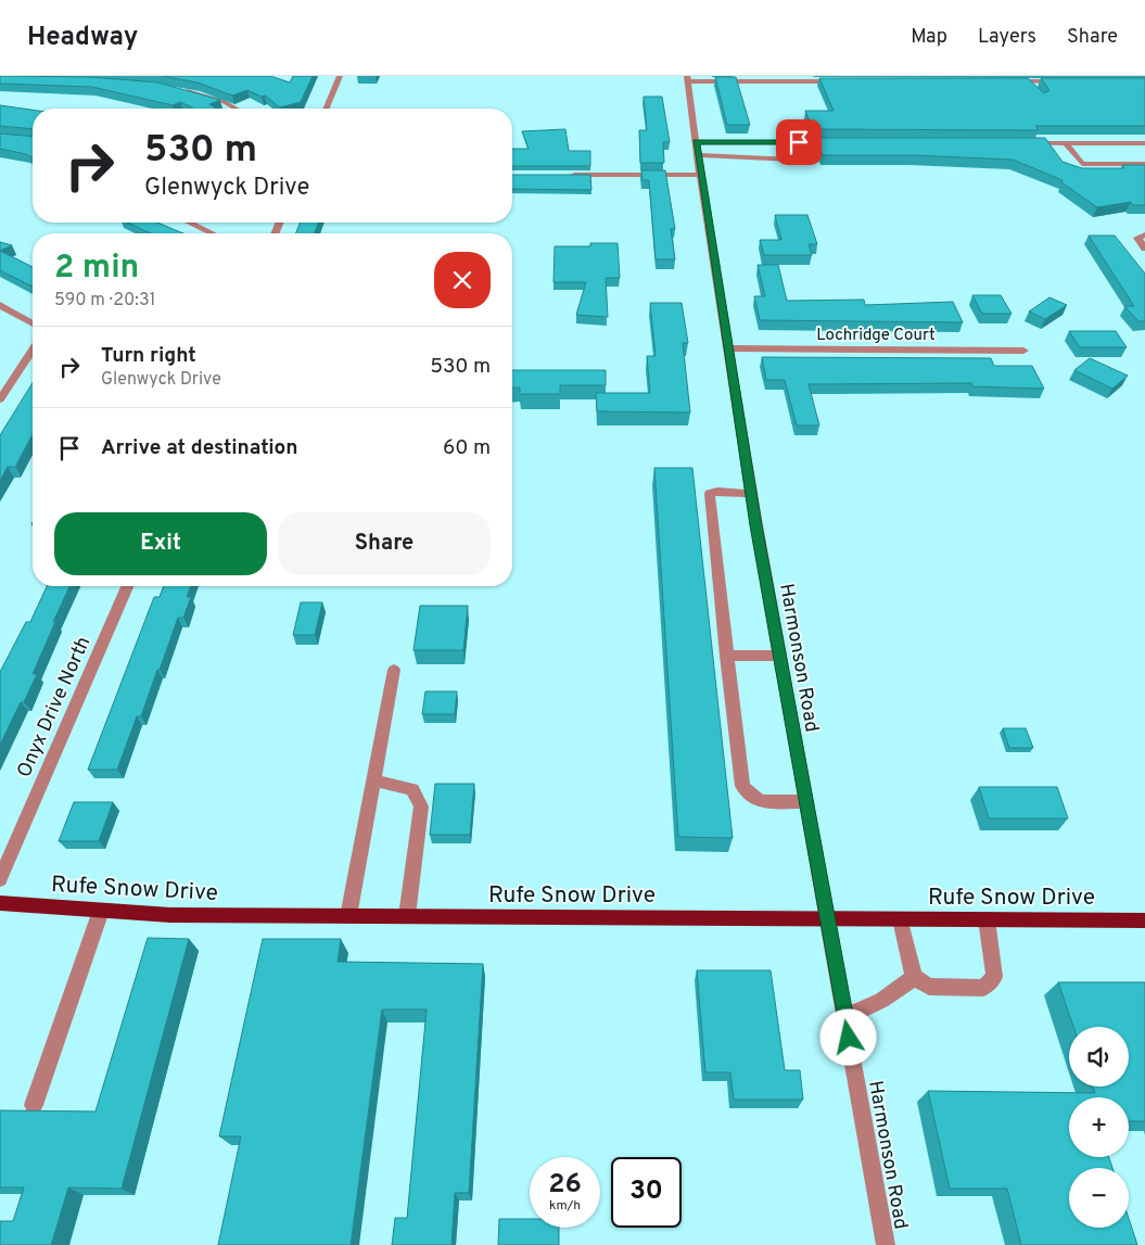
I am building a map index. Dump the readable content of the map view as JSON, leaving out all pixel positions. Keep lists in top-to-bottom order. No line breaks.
{"streets":{"main road":["Rufe Snow Drive"],"street":["Lochridge Court","Harmonson Road","Onyx Drive North"]},"crossings":[["Lochridge Court","Harmonson Road"],["Harmonson Road","Rufe Snow Drive"]],"page":{"header":"Headway","nav":["Map","Layers","Share"],"turn":["530 m","Glenwyck Drive"],"heading":["2 min","590 m · 20:31"],"list":[{"name":"Turn right","note":"Glenwyck Drive","value":"530 m"},{"name":"Arrive at destination","value":"60 m"}],"buttons":["Exit","Share"],"map_buttons":["+","−"],"speed":"26 km/h","limit":"30"}}
